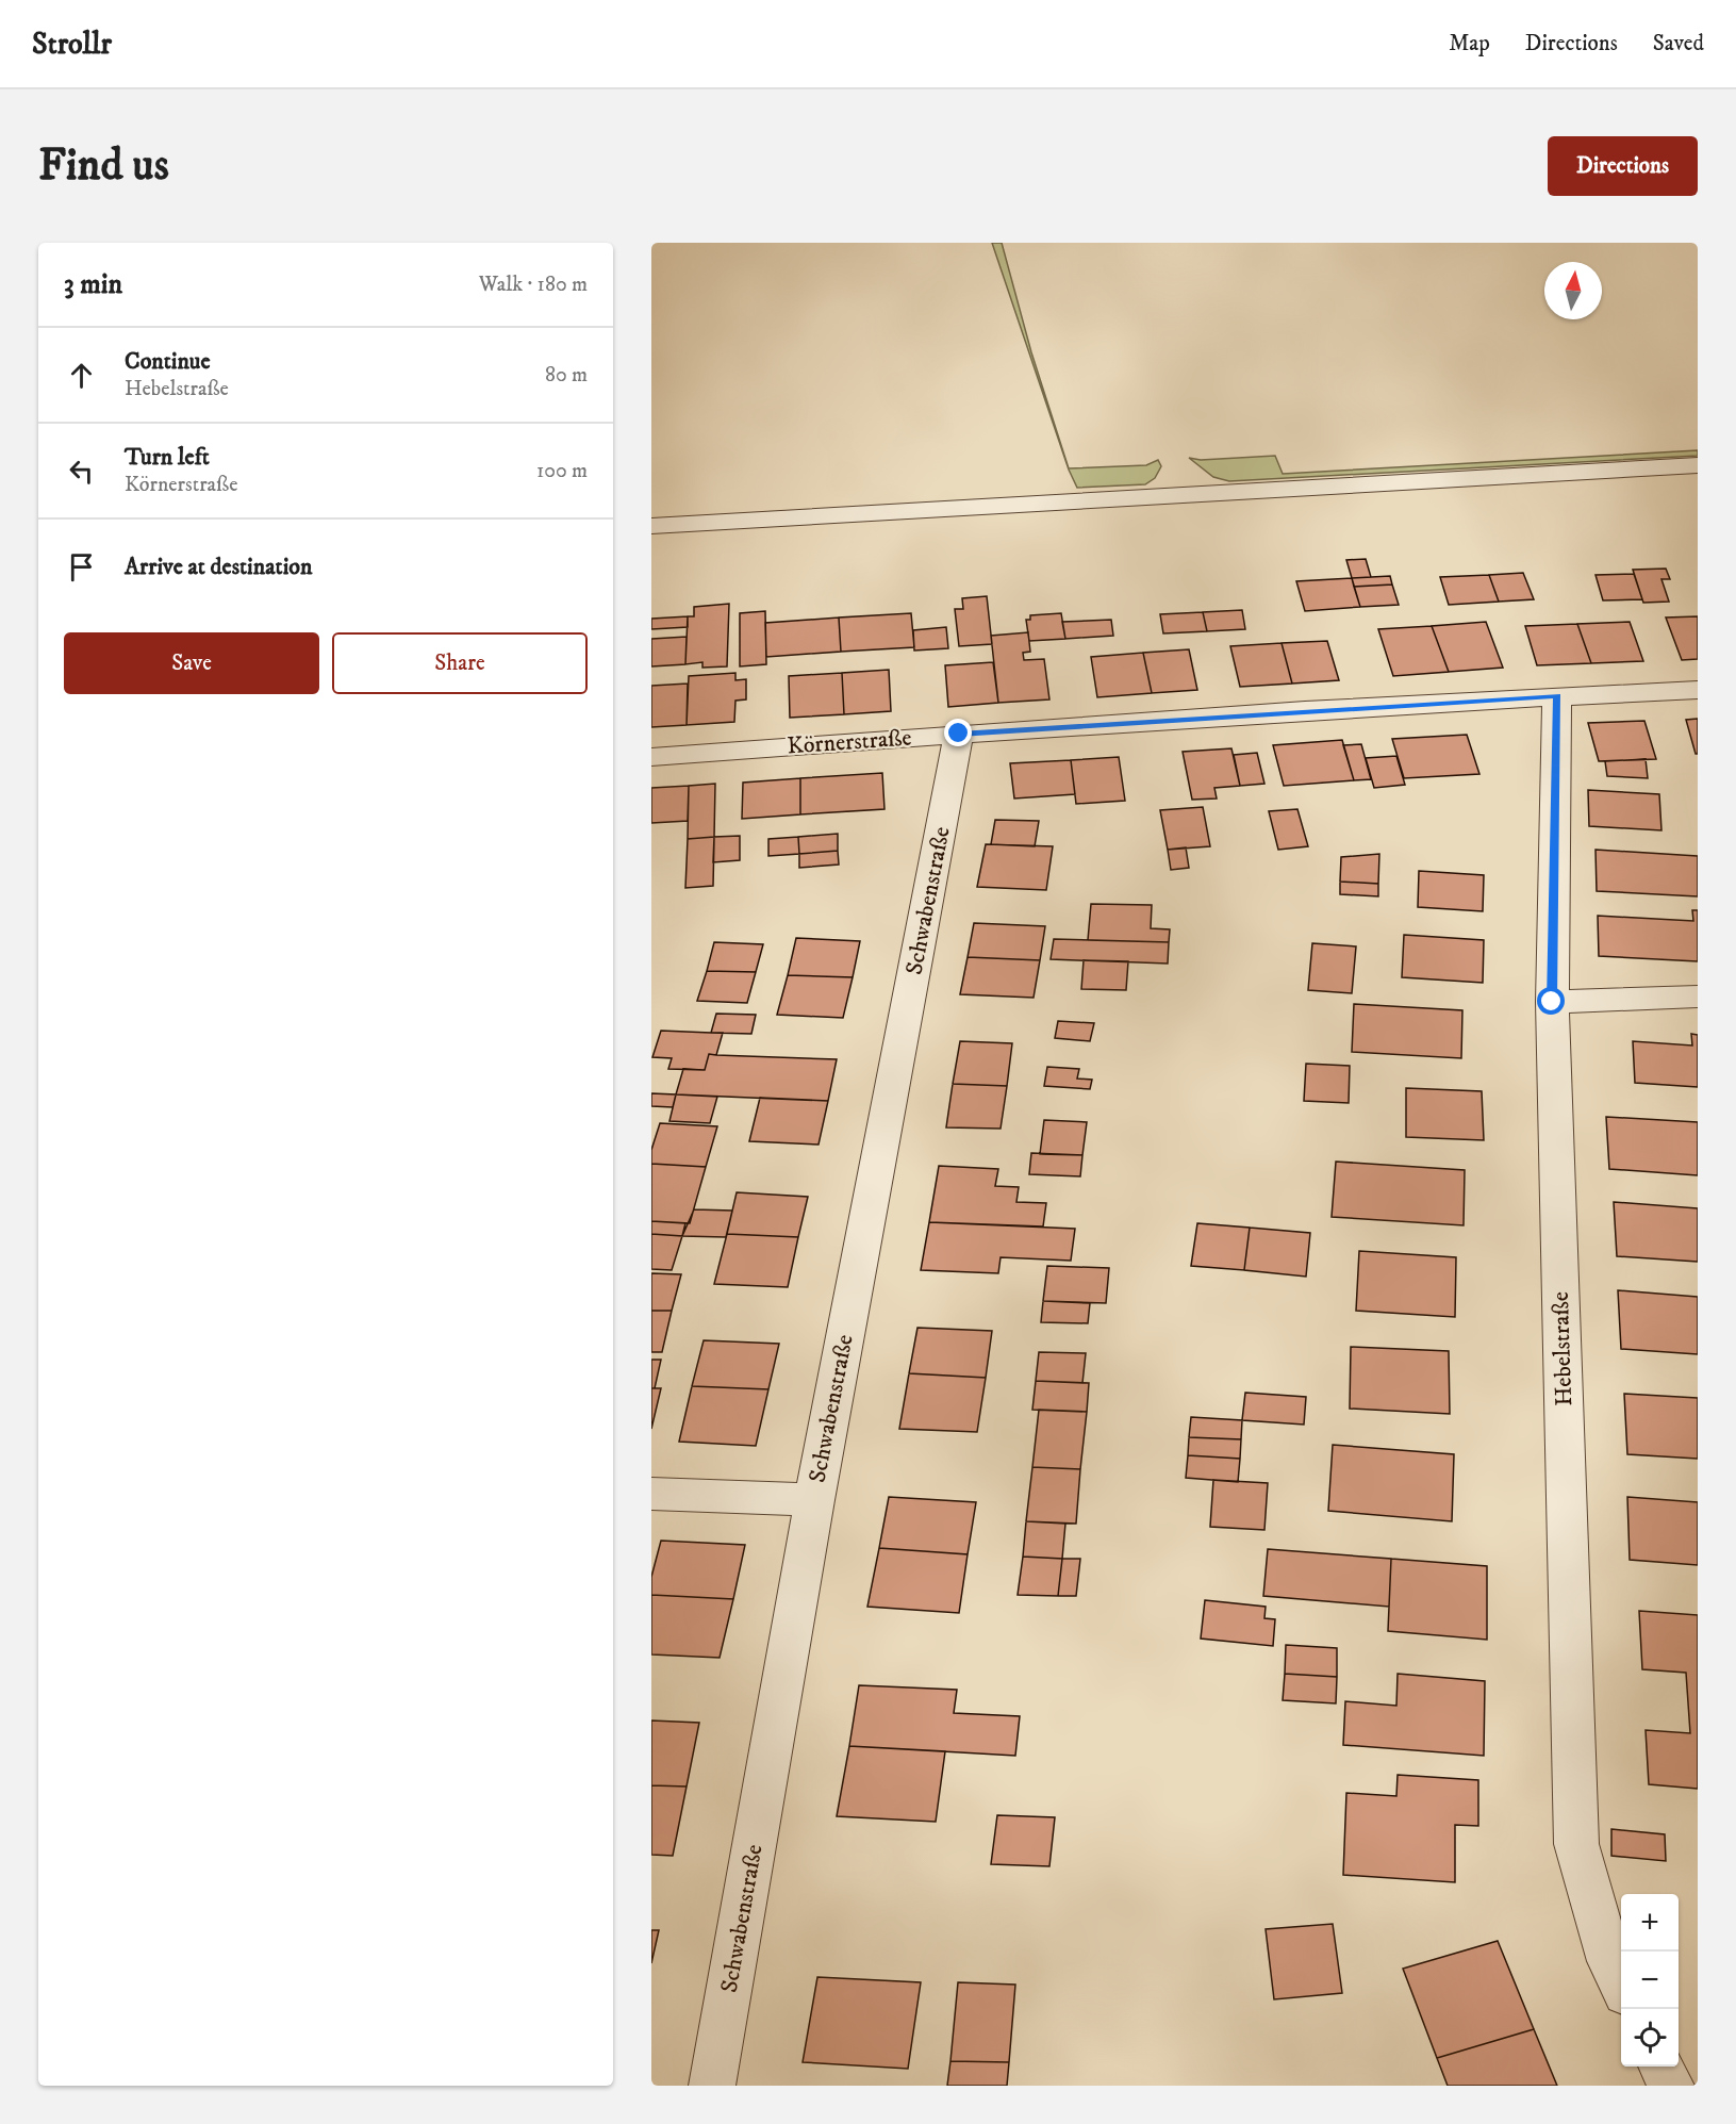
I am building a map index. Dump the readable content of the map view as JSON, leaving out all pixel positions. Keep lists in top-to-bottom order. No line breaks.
{"streets":{"street":["Körnerstraße","Schwabenstraße","Hebelstraße"]},"crossings":[["Körnerstraße","Schwabenstraße"],["Körnerstraße","Hebelstraße"]],"north":"top","page":{"header":"Strollr","nav":["Map","Directions","Saved"],"buttons":["Directions",["Save","Share"]],"title":"Find us","heading":["3 min","Walk · 180 m"],"list":[["Continue","Hebelstraße","80 m"],["Turn left","Körnerstraße","100 m"],"Arrive at destination"],"map_buttons":["+","−"]}}
